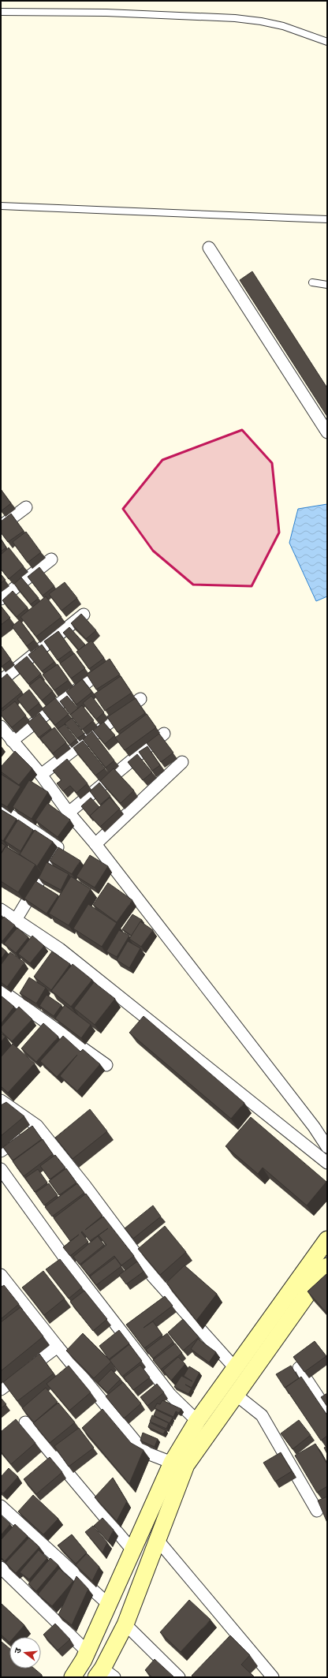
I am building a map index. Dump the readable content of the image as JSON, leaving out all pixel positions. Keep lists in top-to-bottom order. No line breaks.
{"north":"left"}
